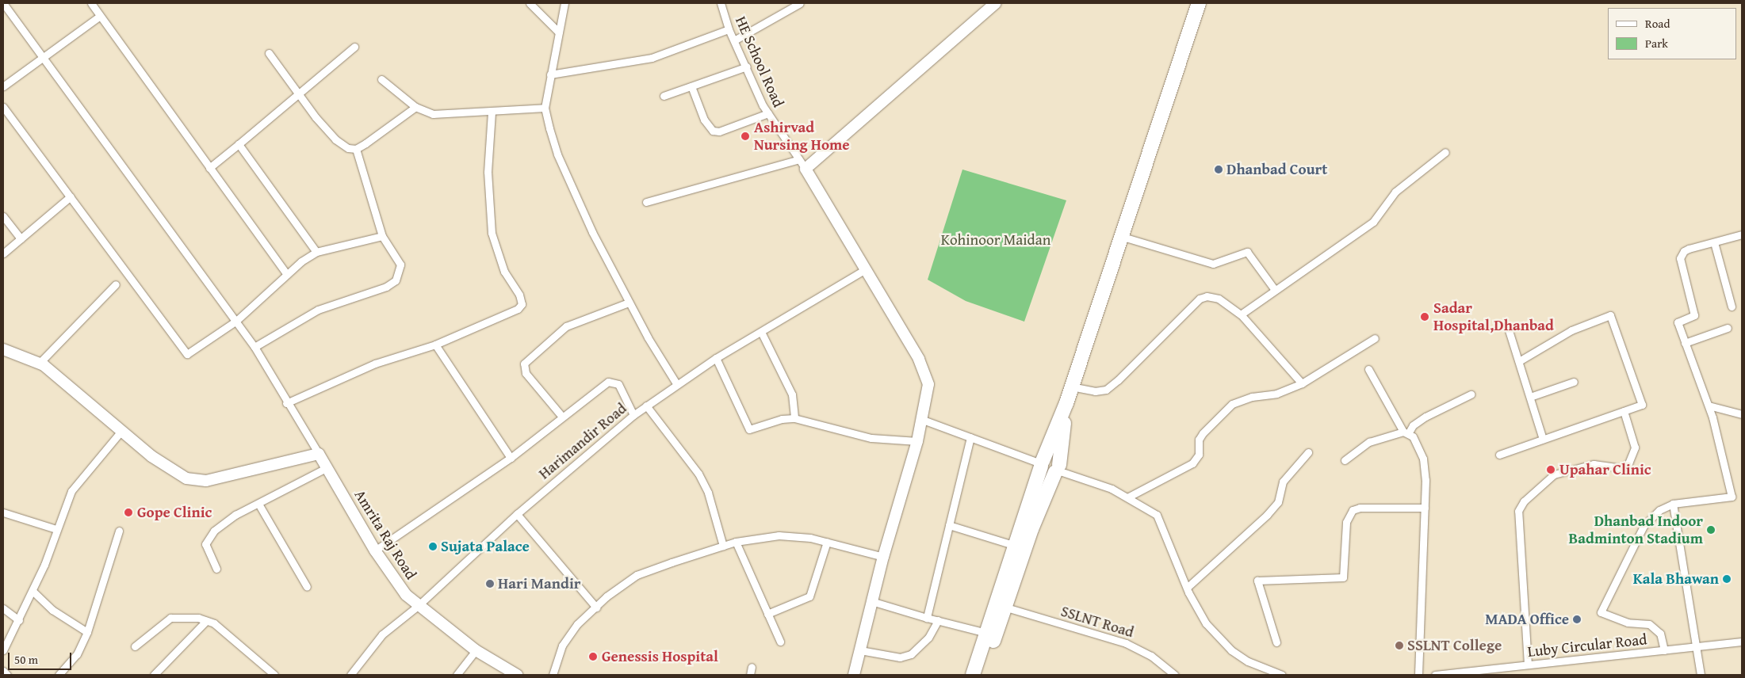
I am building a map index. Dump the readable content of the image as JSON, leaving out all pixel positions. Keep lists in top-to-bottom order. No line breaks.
{"streets":{"street":["HE School Road","Harimandir Road","Amrita Raj Road","SSLNT Road","Luby Circular Road"]},"crossings":[["Harimandir Road","Amrita Raj Road"]],"parks":["Kohinoor Maidan"],"places":["Ashirvad Nursing Home","Dhanbad Court","Sadar Hospital,Dhanbad","Upahar Clinic","Gope Clinic","Dhanbad Indoor Badminton Stadium","Sujata Palace","Kala Bhawan","Hari Mandir","MADA Office","SSLNT College","Genessis Hospital"],"legend":["Road","Park"],"scale_bar":"50 m"}
